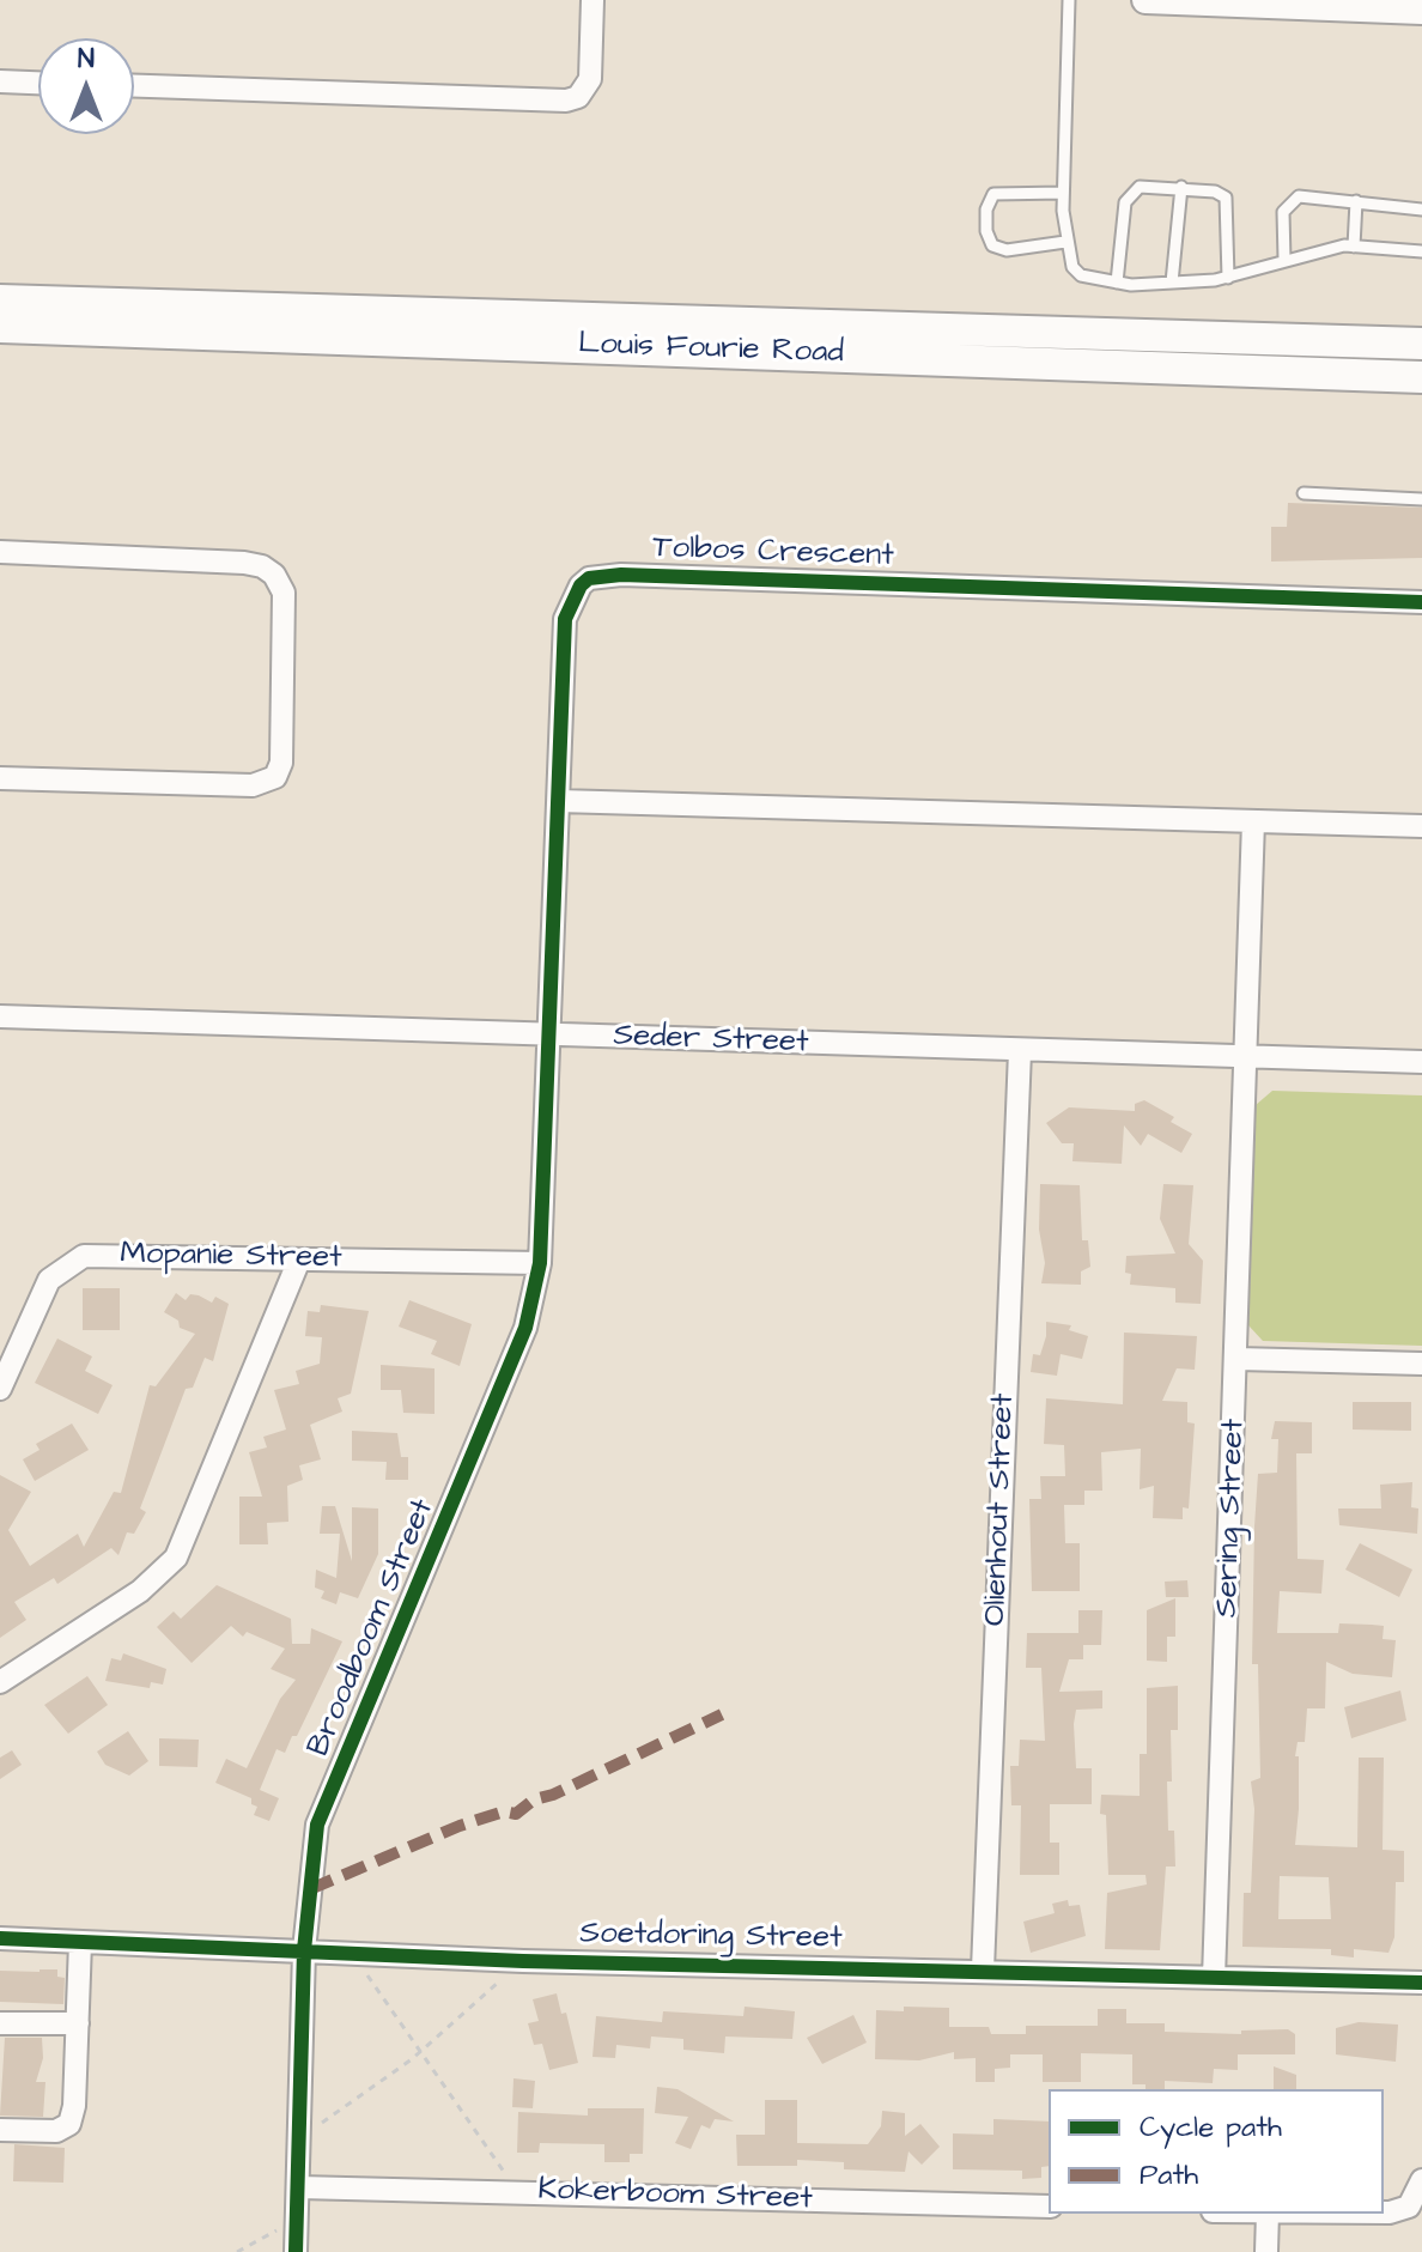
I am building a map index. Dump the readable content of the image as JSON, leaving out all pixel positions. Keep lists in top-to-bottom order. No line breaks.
{"streets":{"main road":["Louis Fourie Road"],"street":["Tolbos Crescent","Seder Street","Mopanie Street","Olienhout Street","Sering Street","Broodboom Street","Soetdoring Street","Kokerboom Street"]},"crossings":[["Tolbos Crescent","Seder Street"],["Tolbos Crescent","Broodboom Street"],["Seder Street","Olienhout Street"],["Seder Street","Sering Street"],["Seder Street","Broodboom Street"],["Mopanie Street","Broodboom Street"],["Olienhout Street","Soetdoring Street"],["Sering Street","Soetdoring Street"],["Broodboom Street","Soetdoring Street"],["Broodboom Street","Kokerboom Street"]],"legend":["Cycle path","Path"],"north":"top"}
